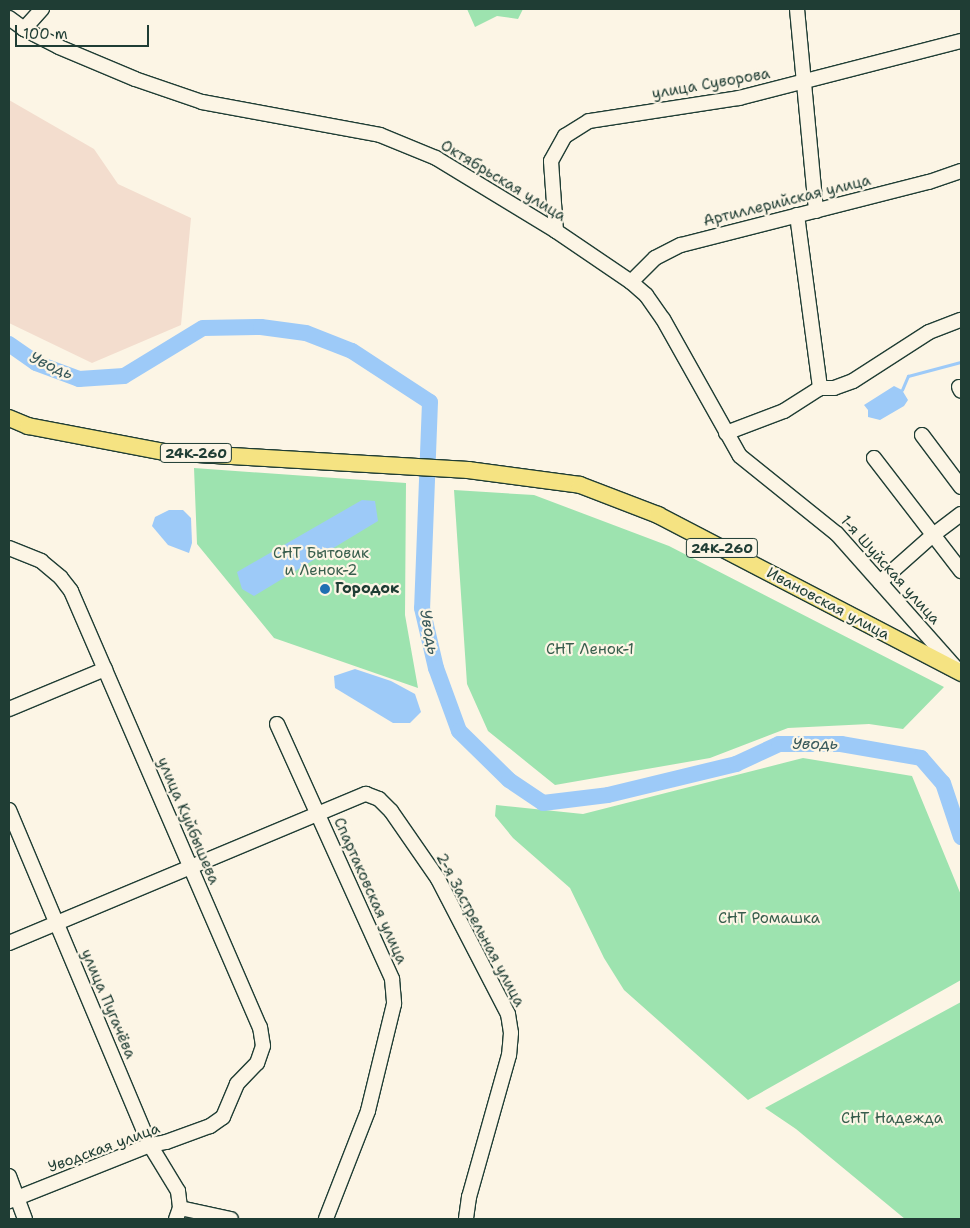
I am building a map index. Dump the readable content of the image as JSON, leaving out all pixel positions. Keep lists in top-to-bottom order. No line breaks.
{"streets":{"main road":["24К-260","Ивановская улица"],"street":["улица Суворова","Октябрьская улица","Артиллерийская улица","1-я Шуйская улица","улица Куйбышева","Спартаковская улица","2-я Застрельная улица","улица Пугачёва","Уводская улица"]},"crossings":[["улица Суворова","Октябрьская улица"],["Октябрьская улица","Артиллерийская улица"],["Октябрьская улица","1-я Шуйская улица"],["1-я Шуйская улица","Ивановская улица"],["улица Куйбышева","Уводская улица"],["Спартаковская улица","2-я Застрельная улица"],["улица Пугачёва","Уводская улица"]],"water":["Уводь"],"parks":["СНТ Бытовик и Ленок-2","СНТ Ленок-1","СНТ Ромашка","СНТ Надежда"],"places":["Городок"],"scale_bar":"100 m"}
